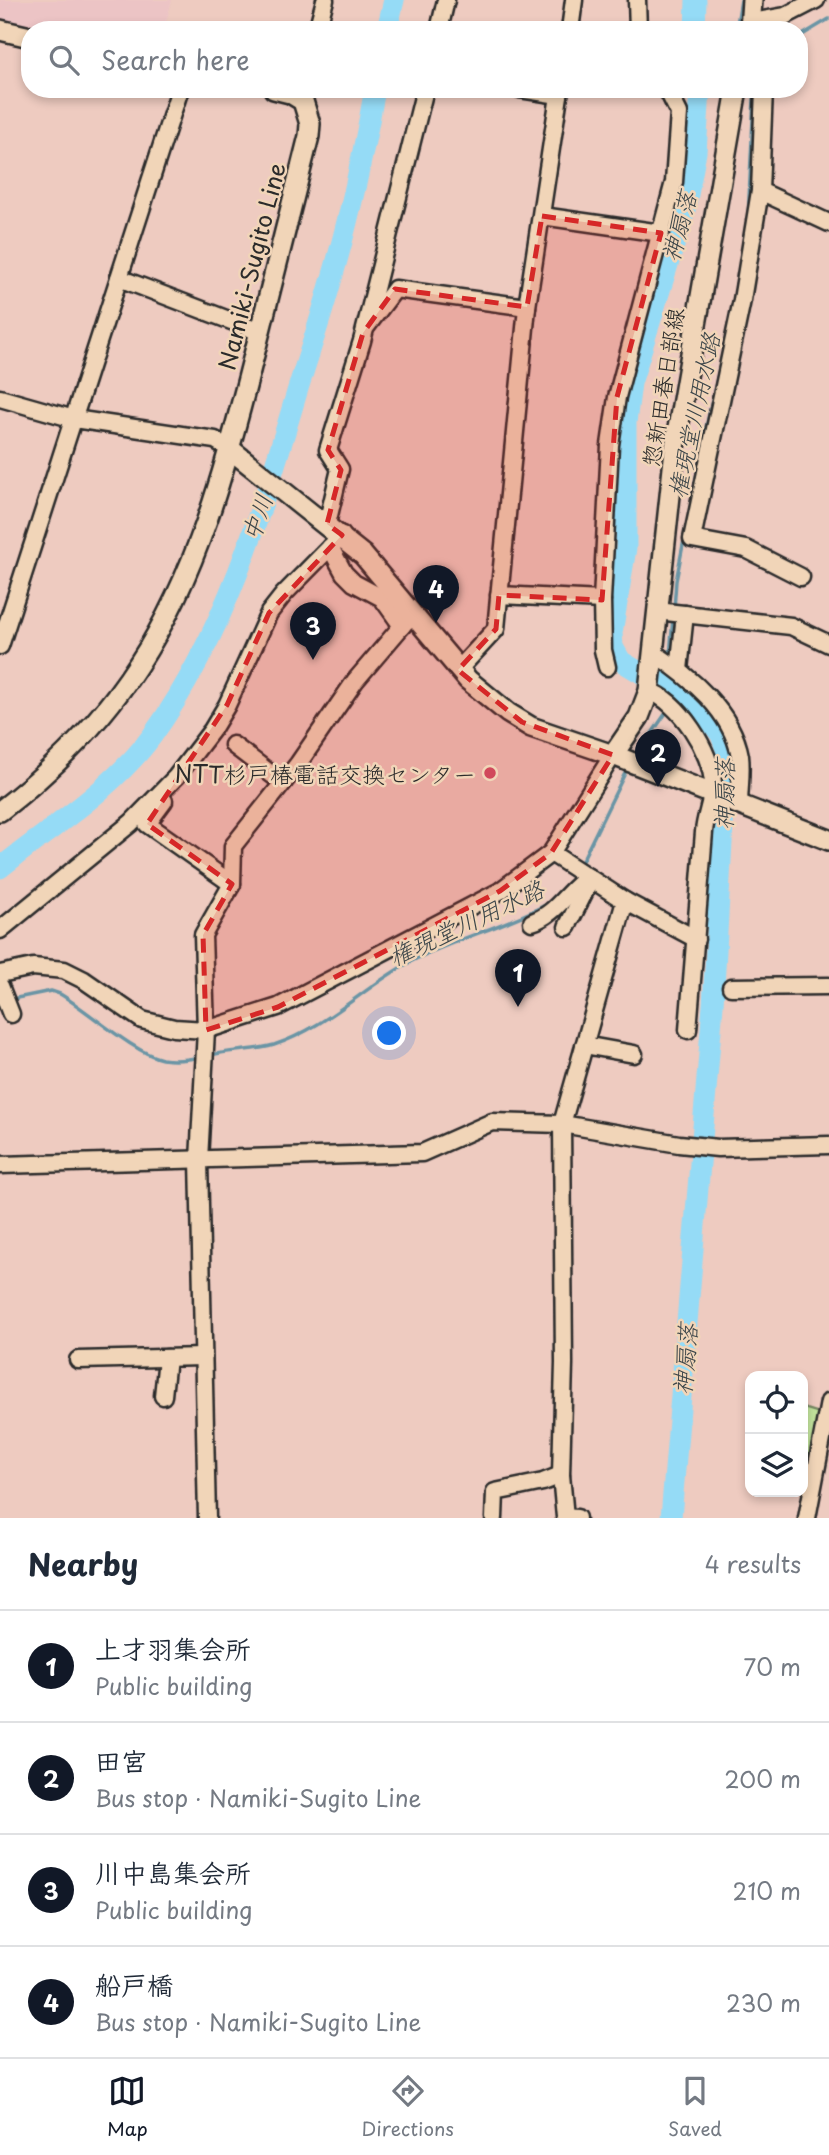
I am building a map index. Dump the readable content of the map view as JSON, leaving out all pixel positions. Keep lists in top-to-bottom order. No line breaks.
{"streets":{"main road":["Namiki-Sugito Line","惣新田春日部線"]},"water":["神扇落","権現堂川用水路","中川"],"places":["NTT杉戸椿電話交換センター"],"page":{"search":"Search here","pins":["4","3","2","1"],"heading":["Nearby","4 results"],"list":[{"mark":"1","name":"上才羽集会所","note":"Public building","value":"70 m"},{"mark":"2","name":"田宮","note":"Bus stop · Namiki-Sugito Line","value":"200 m"},{"mark":"3","name":"川中島集会所","note":"Public building","value":"210 m"},{"mark":"4","name":"船戸橋","note":"Bus stop · Namiki-Sugito Line","value":"230 m"}],"nav":["Map","Directions","Saved"]}}
